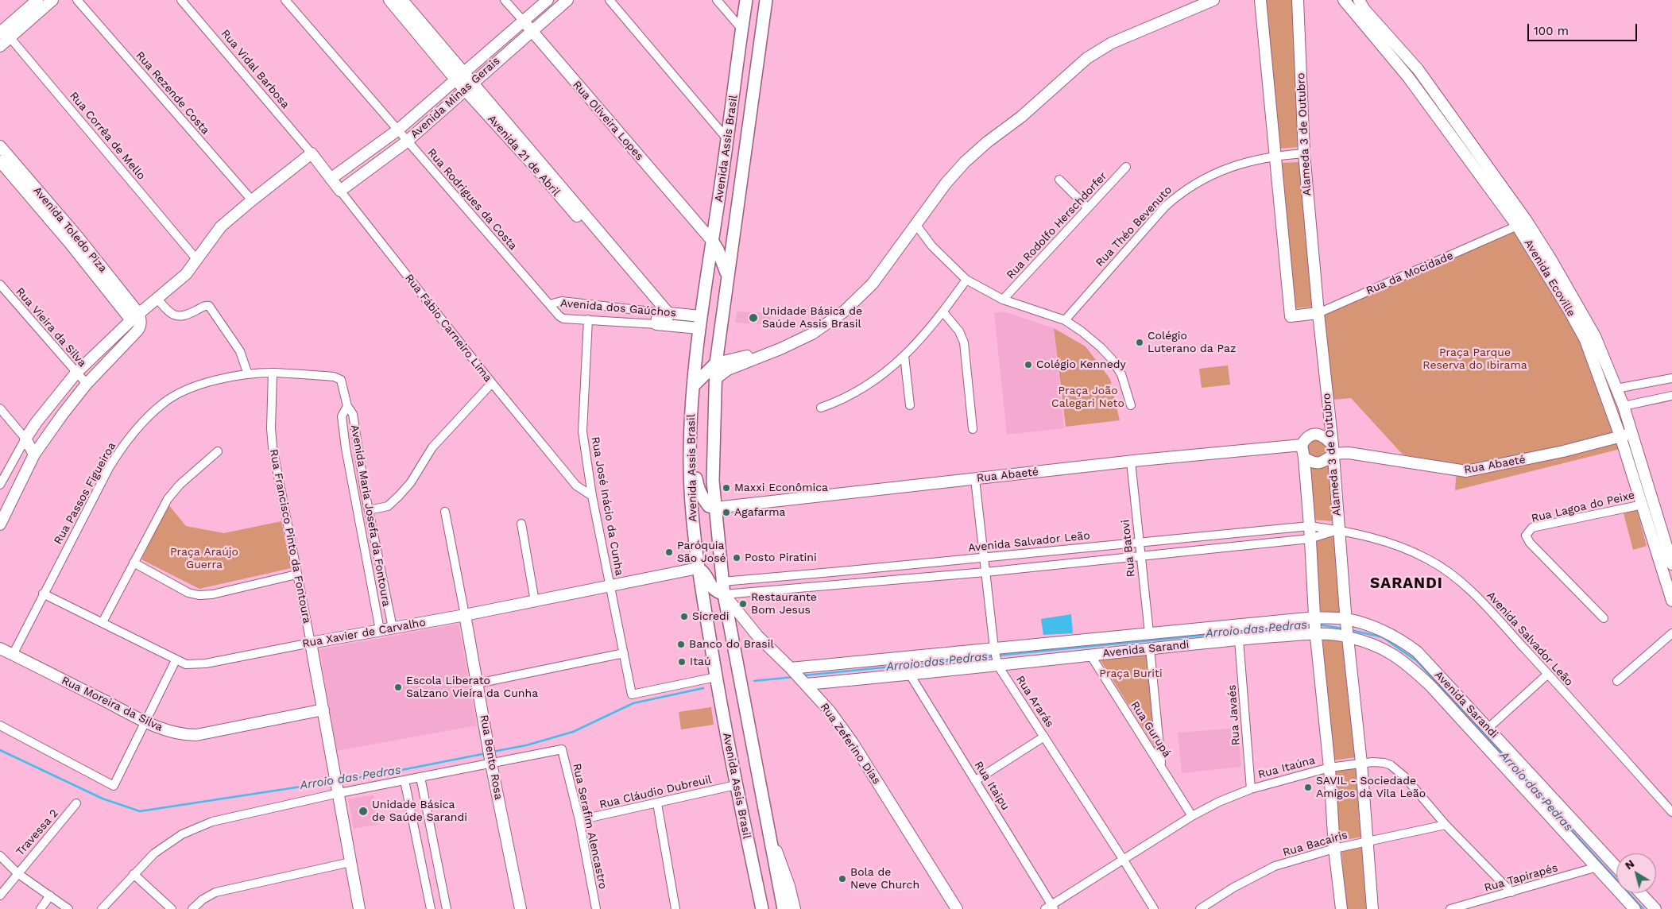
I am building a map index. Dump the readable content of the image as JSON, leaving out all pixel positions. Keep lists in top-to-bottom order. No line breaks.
{"streets":{"main road":["Avenida Assis Brasil"],"street":["Rua Vidal Barbosa","Rua Rezende Costa","Avenida Minas Gerais","Rua Oliveira Lopes","Alameda 3 de Outubro","Rua Corrêa de Mello","Avenida 21 de Abril","Rua Rodrigues da Costa","Rua Rodolfo Herschdorfer","Rua Théo Bevenuto","Avenida Toledo Piza","Rua da Mocidade","Avenida Ecoville","Avenida dos Gaúchos","Rua Vieira da Silva","Rua Fábio Carneiro Lima","Rua Abaeté","Rua Passos Figueiroa","Rua José Inácio da Cunha","Rua Lagoa do Peixe","Avenida Maria Josefa da Fontoura","Rua Francisco Pinto da Fontoura","Avenida Salvador Leão","Rua Batovi","Rua Xavier de Carvalho","Avenida Sarandi","Rua Ararás","Rua Moreira da Silva","Rua Javaés","Rua Gurupá","Rua Zeferino Dias","Rua Bento Rosa","Rua Itaúna","Rua Itaipu","Rua Cláudio Dubreuil","Rua Serafim Alencastro","Travessa 2","Rua Bacairis","Rua Tapirapés"]},"crossings":[["Rua Vidal Barbosa","Rua Fábio Carneiro Lima"],["Avenida Minas Gerais","Rua Oliveira Lopes"],["Avenida Minas Gerais","Avenida 21 de Abril"],["Avenida Minas Gerais","Rua Rodrigues da Costa"],["Avenida Minas Gerais","Rua Fábio Carneiro Lima"],["Rua Oliveira Lopes","Avenida Assis Brasil"],["Alameda 3 de Outubro","Rua Théo Bevenuto"],["Alameda 3 de Outubro","Rua da Mocidade"],["Alameda 3 de Outubro","Rua Abaeté"],["Alameda 3 de Outubro","Avenida Salvador Leão"],["Alameda 3 de Outubro","Avenida Sarandi"],["Alameda 3 de Outubro","Rua Itaúna"],["Alameda 3 de Outubro","Rua Bacairis"],["Avenida Assis Brasil","Avenida dos Gaúchos"],["Avenida Assis Brasil","Rua Abaeté"],["Avenida Assis Brasil","Rua José Inácio da Cunha"],["Avenida Assis Brasil","Avenida Salvador Leão"],["Avenida Assis Brasil","Rua Xavier de Carvalho"],["Avenida Assis Brasil","Rua Zeferino Dias"],["Avenida Assis Brasil","Rua Cláudio Dubreuil"],["Avenida 21 de Abril","Avenida dos Gaúchos"],["Rua Rodrigues da Costa","Avenida dos Gaúchos"],["Rua Théo Bevenuto","Rua da Mocidade"],["Rua da Mocidade","Avenida Ecoville"],["Avenida Ecoville","Rua Abaeté"],["Avenida Ecoville","Rua Lagoa do Peixe"],["Avenida dos Gaúchos","Rua José Inácio da Cunha"],["Rua Fábio Carneiro Lima","Rua José Inácio da Cunha"],["Rua Abaeté","Rua Batovi"],["Rua Abaeté","Rua Ararás"],["Rua Passos Figueiroa","Avenida Maria Josefa da Fontoura"],["Rua Passos Figueiroa","Rua Francisco Pinto da Fontoura"],["Rua Passos Figueiroa","Rua Xavier de Carvalho"],["Rua Passos Figueiroa","Rua Moreira da Silva"],["Rua José Inácio da Cunha","Rua Xavier de Carvalho"],["Avenida Maria Josefa da Fontoura","Rua Xavier de Carvalho"],["Rua Francisco Pinto da Fontoura","Rua Xavier de Carvalho"],["Rua Francisco Pinto da Fontoura","Rua Moreira da Silva"],["Avenida Salvador Leão","Rua Batovi"],["Avenida Salvador Leão","Rua Ararás"],["Rua Batovi","Avenida Sarandi"],["Rua Xavier de Carvalho","Rua Bento Rosa"],["Avenida Sarandi","Rua Ararás"],["Avenida Sarandi","Rua Javaés"],["Avenida Sarandi","Rua Gurupá"],["Avenida Sarandi","Rua Zeferino Dias"],["Avenida Sarandi","Rua Itaipu"],["Avenida Sarandi","Rua Tapirapés"],["Rua Ararás","Rua Itaúna"],["Rua Javaés","Rua Itaúna"],["Rua Gurupá","Rua Itaúna"],["Rua Bento Rosa","Rua Serafim Alencastro"],["Rua Itaúna","Rua Itaipu"],["Rua Itaúna","Rua Bacairis"],["Rua Itaúna","Rua Tapirapés"],["Rua Cláudio Dubreuil","Rua Serafim Alencastro"]],"districts":["SARANDI"],"water":["Arroio das Pedras"],"parks":["Praça Parque Reserva do Ibirama","Praça João Calegari Neto","Praça Araújo Guerra","Praça Buriti"],"places":["Unidade Básica de Saúde Assis Brasil","Colégio Luterano da Paz","Colégio Kennedy","Maxxi Econômica","Agafarma","Paróquia São José","Posto Piratini","Restaurante Bom Jesus","Sicredi","Banco do Brasil","Itaú","Escola Liberato Salzano Vieira da Cunha","SAVIL - Sociedade Amigos da Vila Leão","Unidade Básica de Saúde Sarandi","Bola de Neve Church"],"scale_bar":"100 m","north":"top left"}
